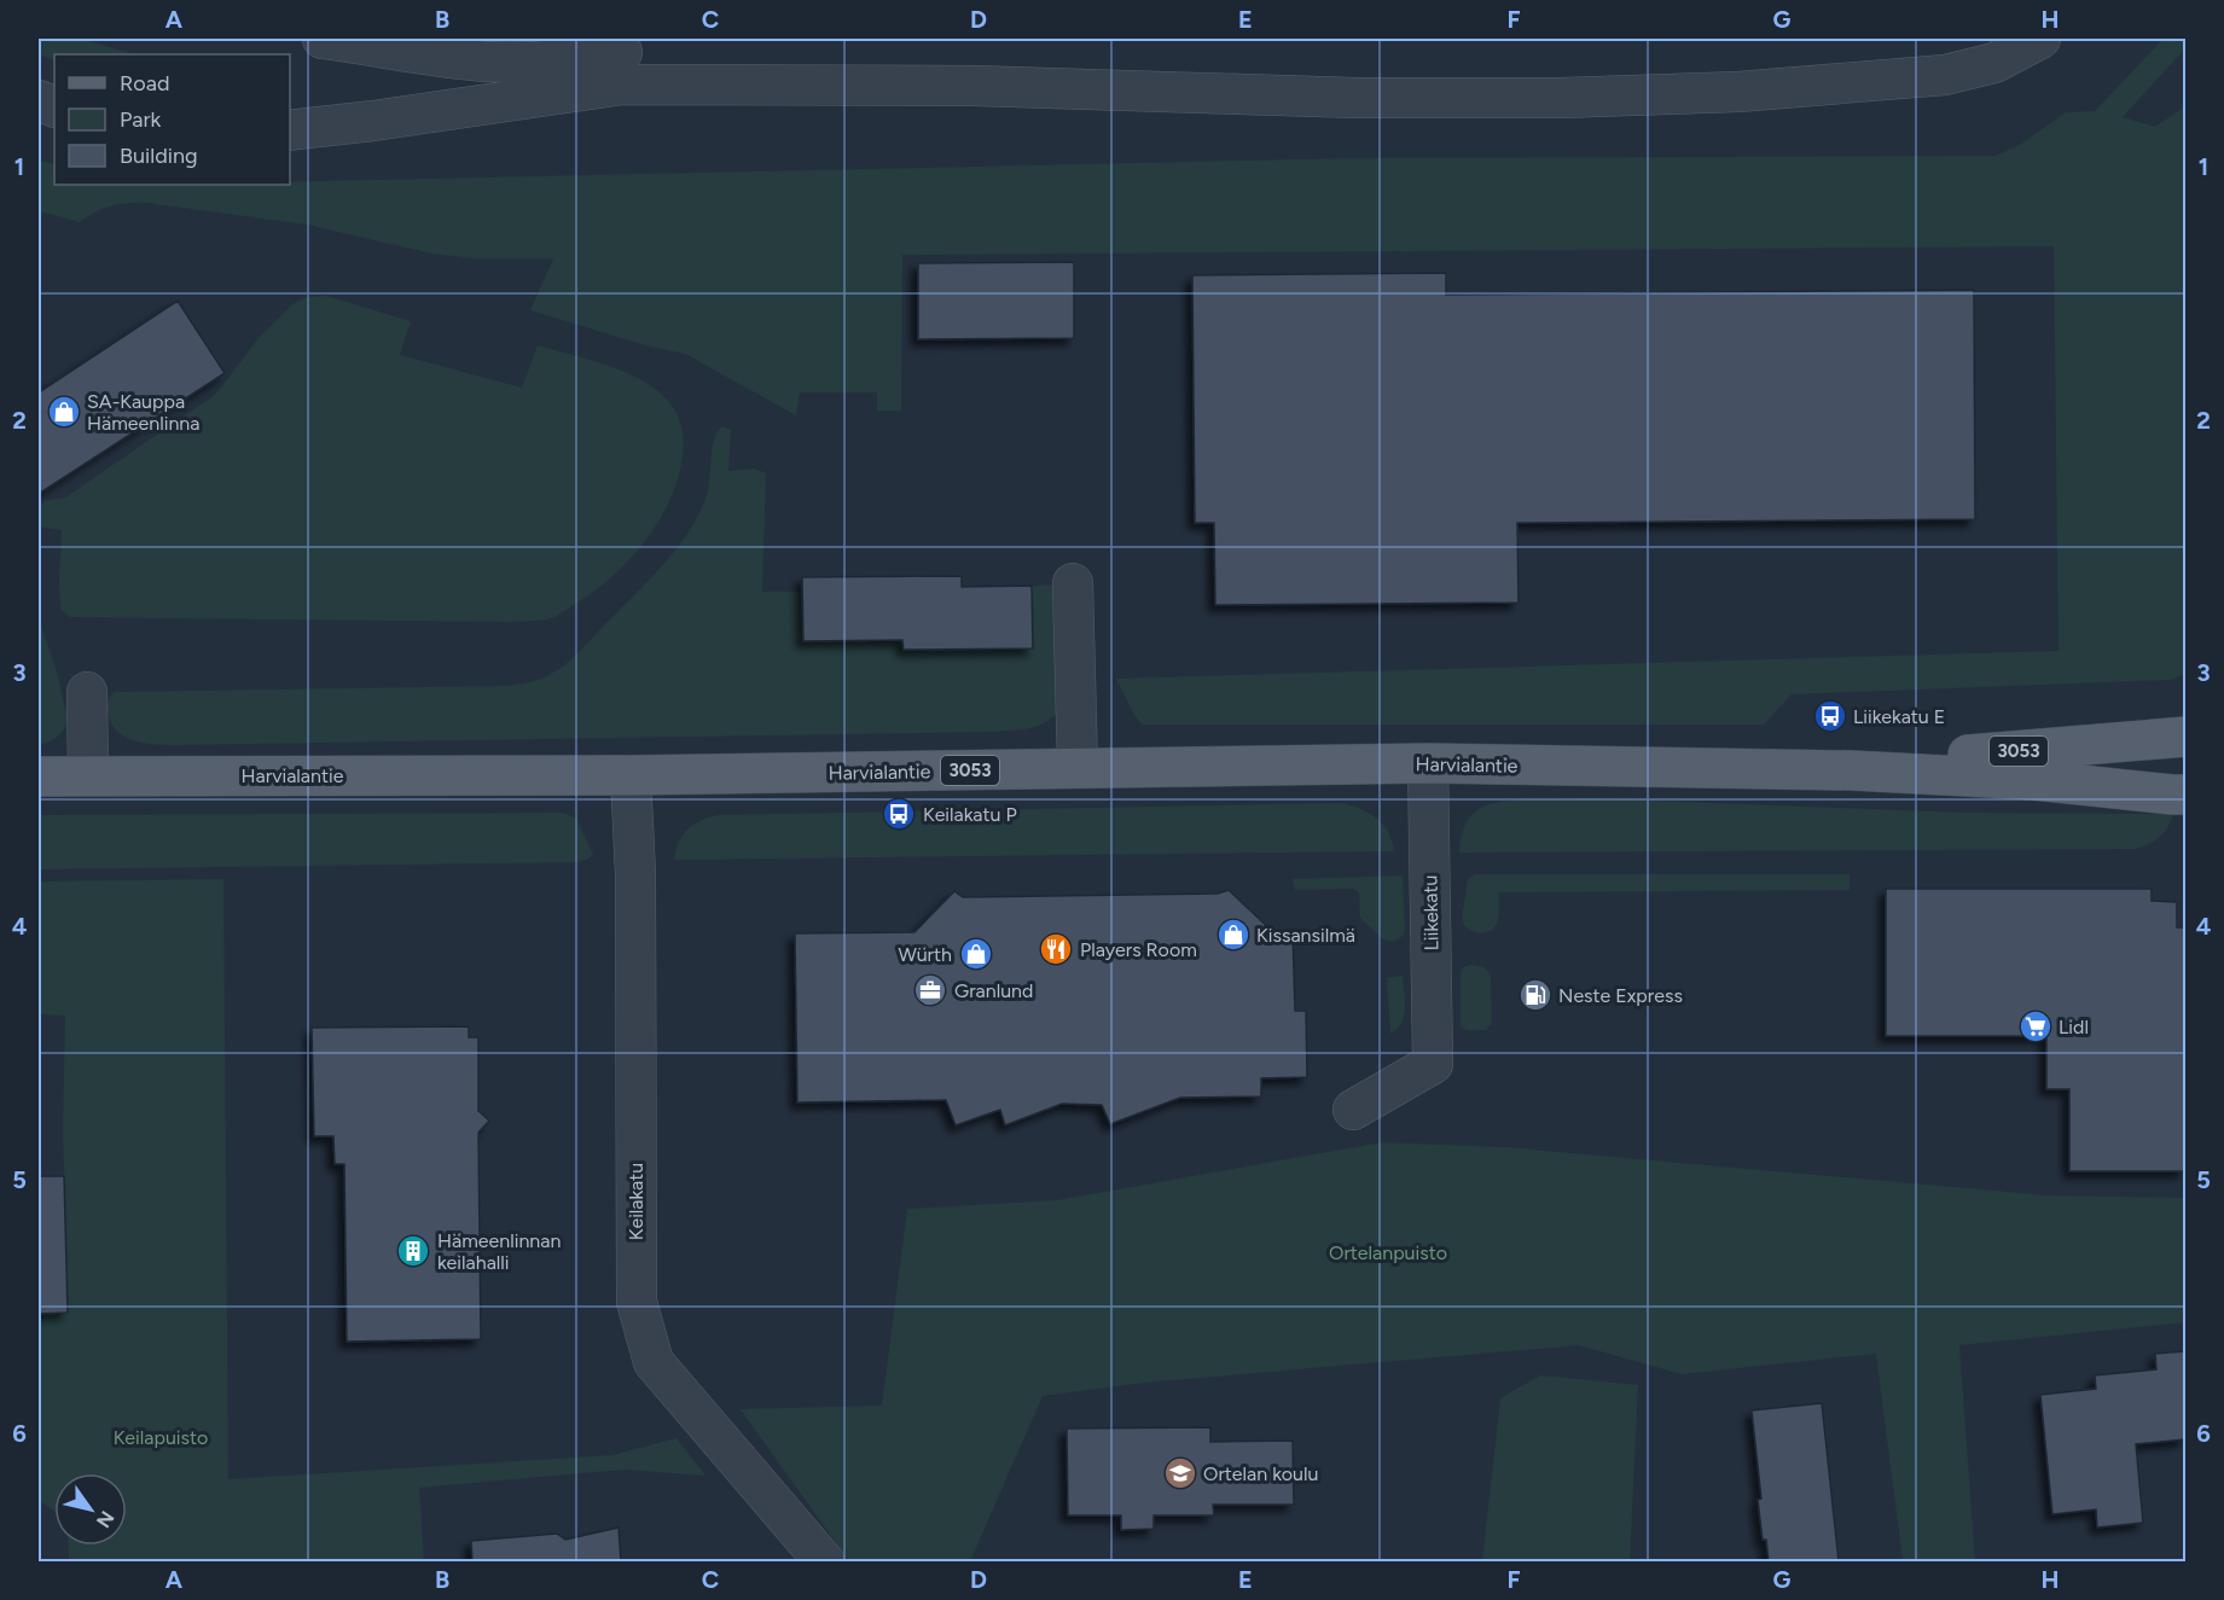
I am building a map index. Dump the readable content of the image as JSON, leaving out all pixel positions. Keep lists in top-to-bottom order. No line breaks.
{"streets":{"main road":["3053","Harvialantie"],"street":["Liikekatu","Keilakatu"]},"crossings":[["Harvialantie","Liikekatu"],["Harvialantie","Keilakatu"]],"parks":["Ortelanpuisto","Keilapuisto"],"places":{"shop":["SA-Kauppa Hämeenlinna","Kissansilmä","Würth"],"bus stop":["Liikekatu E","Keilakatu P"],"restaurant":["Players Room"],"office":["Granlund"],"fuel station":["Neste Express"],"supermarket":["Lidl"],"building":["Hämeenlinnan keilahalli"],"school or university":["Ortelan koulu"]},"legend":["Road","Park","Building"],"north":"bottom right","grid":{"columns":["A","B","C","D","E","F","G","H"],"rows":["1","2","3","4","5","6"]}}
